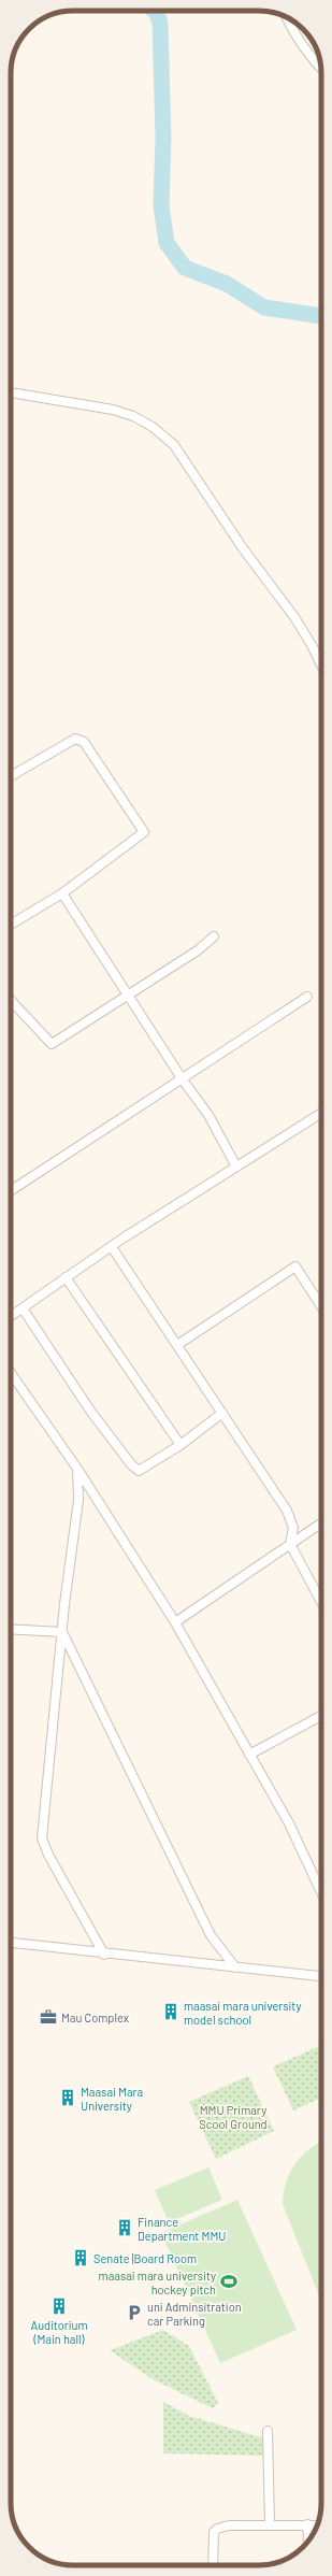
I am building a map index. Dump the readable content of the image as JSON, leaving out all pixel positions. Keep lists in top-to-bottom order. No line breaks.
{"parks":["MMU Primary Scool Ground"],"places":{"building":["maasai mara university model school","Maasai Mara University","Finance Department MMU","Senate |Board Room","Auditorium (Main hall)"],"office":["Mau Complex"],"sports":["maasai mara university hockey pitch"],"parking":["uni Adminsitration car Parking"]}}
